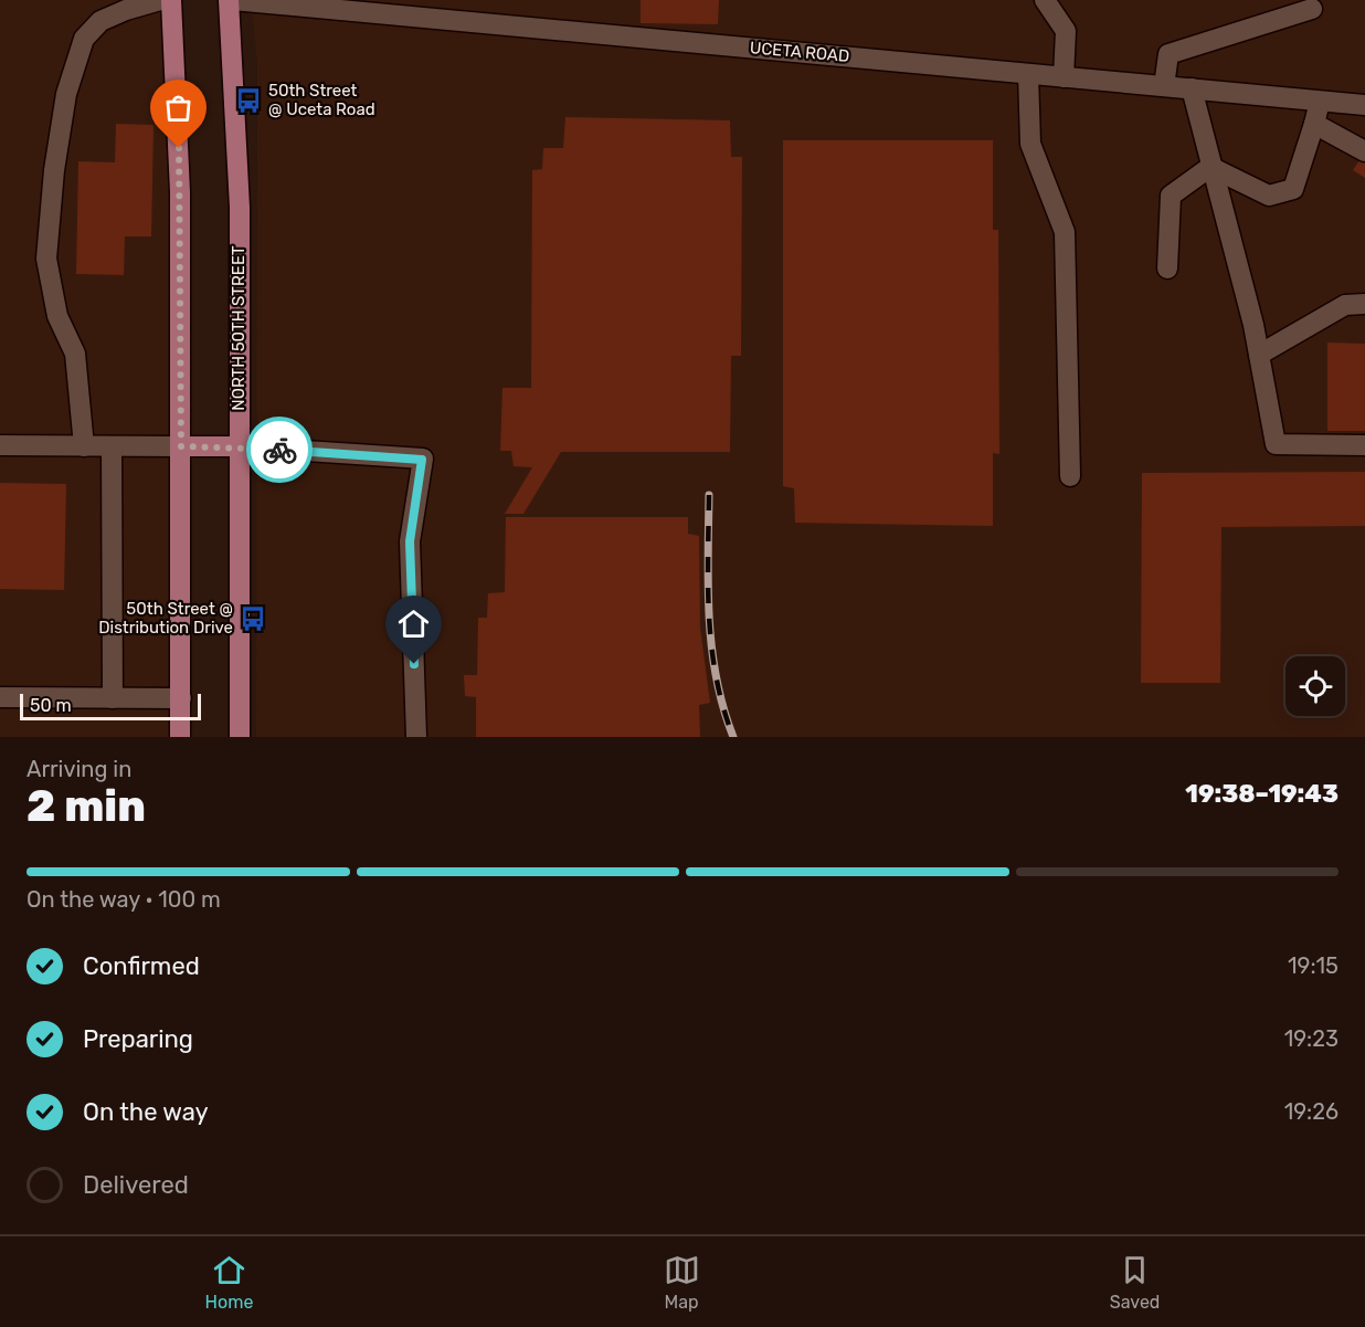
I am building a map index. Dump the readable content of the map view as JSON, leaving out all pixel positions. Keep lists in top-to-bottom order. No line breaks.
{"streets":{"main road":["NORTH 50TH STREET"],"street":["UCETA ROAD"]},"crossings":[["UCETA ROAD","NORTH 50TH STREET"]],"places":{"bus stop":["50th Street @ Uceta Road","50th Street @ Distribution Drive"]},"scale_bar":"50 m","page":{"scale":"50 m","heading":["2 min","Arriving in","19:38–19:43"],"bar":"On the way · 100 m","list":[["Confirmed","19:15"],["Preparing","19:23"],["On the way","19:26"],"Delivered"],"tabs":["Home","Map","Saved"]}}
